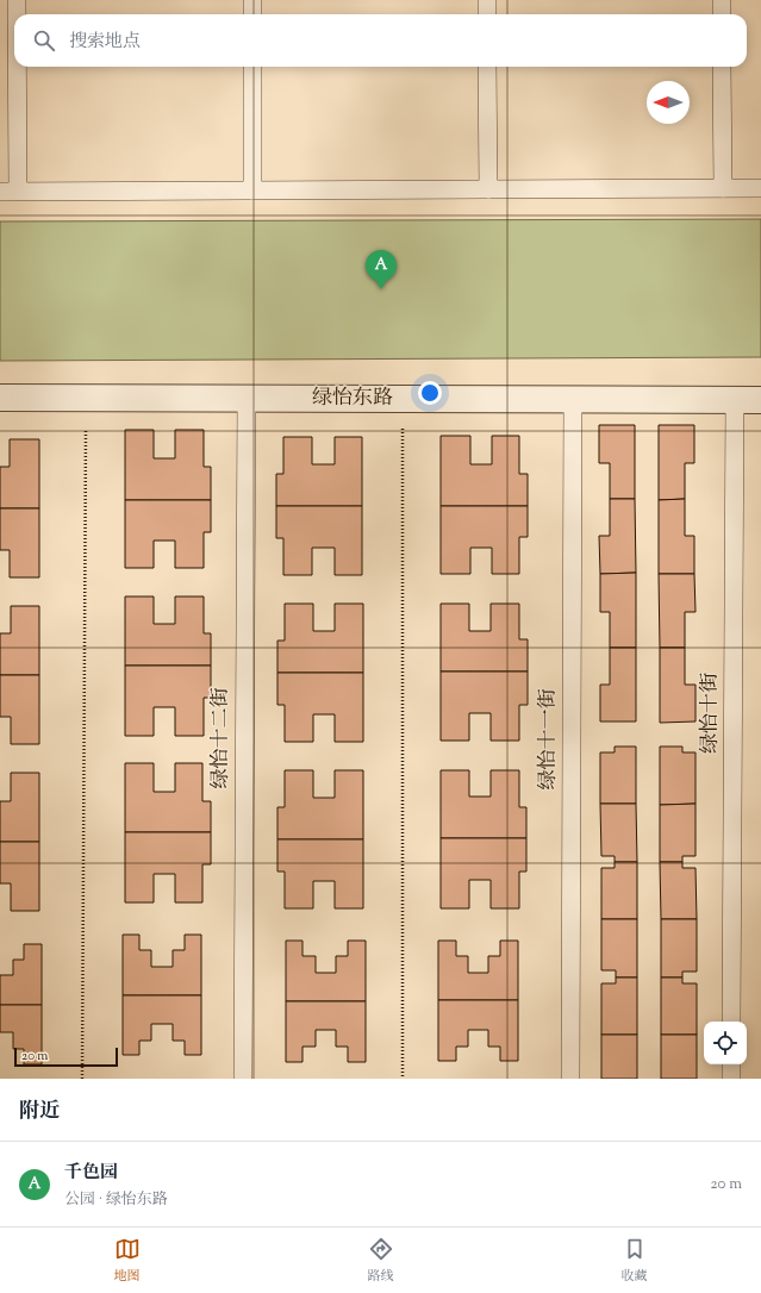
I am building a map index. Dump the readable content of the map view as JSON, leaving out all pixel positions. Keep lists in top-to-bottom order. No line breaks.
{"streets":{"street":["绿怡东路"],"lane":["绿怡十街","绿怡十二街","绿怡十一街"]},"crossings":[["绿怡东路","绿怡十街"],["绿怡东路","绿怡十二街"],["绿怡东路","绿怡十一街"]],"scale_bar":"20 m","north":"left","page":{"search":"搜索地点","pins":"A","scale":"20 m","heading":"附近","list":[{"mark":"A","name":"千色园","note":"公园 · 绿怡东路","value":"20 m"}],"nav":["地图","路线","收藏"]}}
